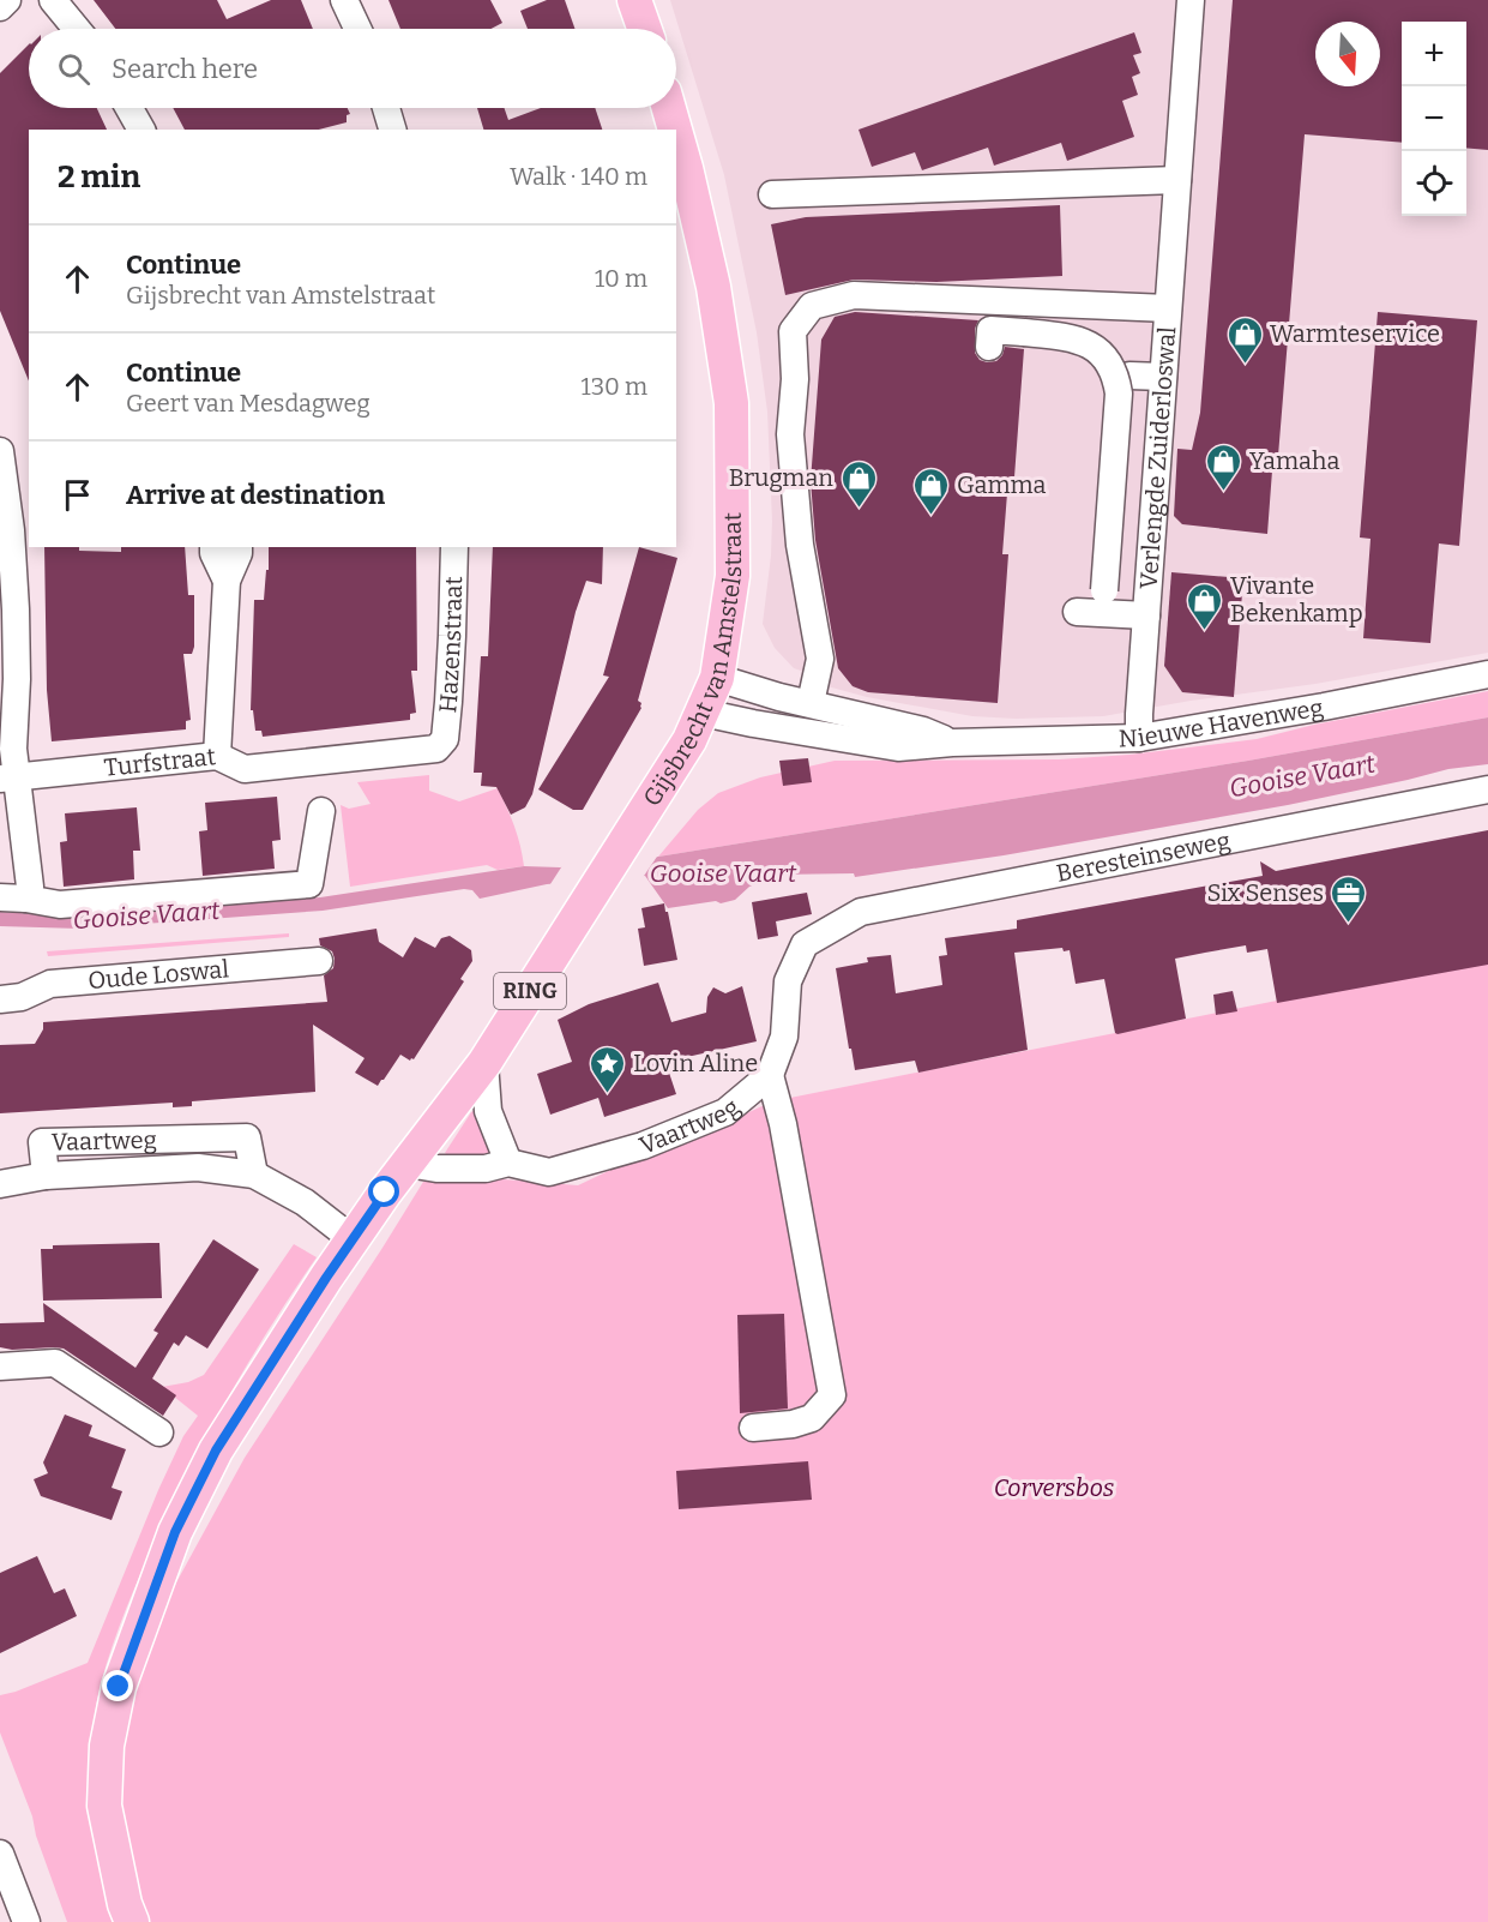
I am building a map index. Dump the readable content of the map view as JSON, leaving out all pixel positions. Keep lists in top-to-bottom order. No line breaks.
{"streets":{"main road":["Gijsbrecht van Amstelstraat","RING"],"street":["Verlengde Zuiderloswal","Hazenstraat","Nieuwe Havenweg","Turfstraat","Beresteinseweg","Oude Loswal","Vaartweg"]},"crossings":[["Verlengde Zuiderloswal","Nieuwe Havenweg"],["Hazenstraat","Turfstraat"],["Gijsbrecht van Amstelstraat","Nieuwe Havenweg"],["Gijsbrecht van Amstelstraat","RING"],["Beresteinseweg","Vaartweg"],["RING","Vaartweg"]],"water":["Gooise Vaart"],"parks":["Corversbos"],"places":{"shop":["Warmteservice","Yamaha","Brugman","Gamma","Vivante Bekenkamp"],"office":["Six Senses"],"place":["Lovin Aline"]},"north":"bottom","page":{"map_buttons":["+","−"],"search":"Search here","heading":["2 min","Walk · 140 m"],"list":[["Continue","Gijsbrecht van Amstelstraat","10 m"],["Continue","Geert van Mesdagweg","130 m"],"Arrive at destination"]}}
